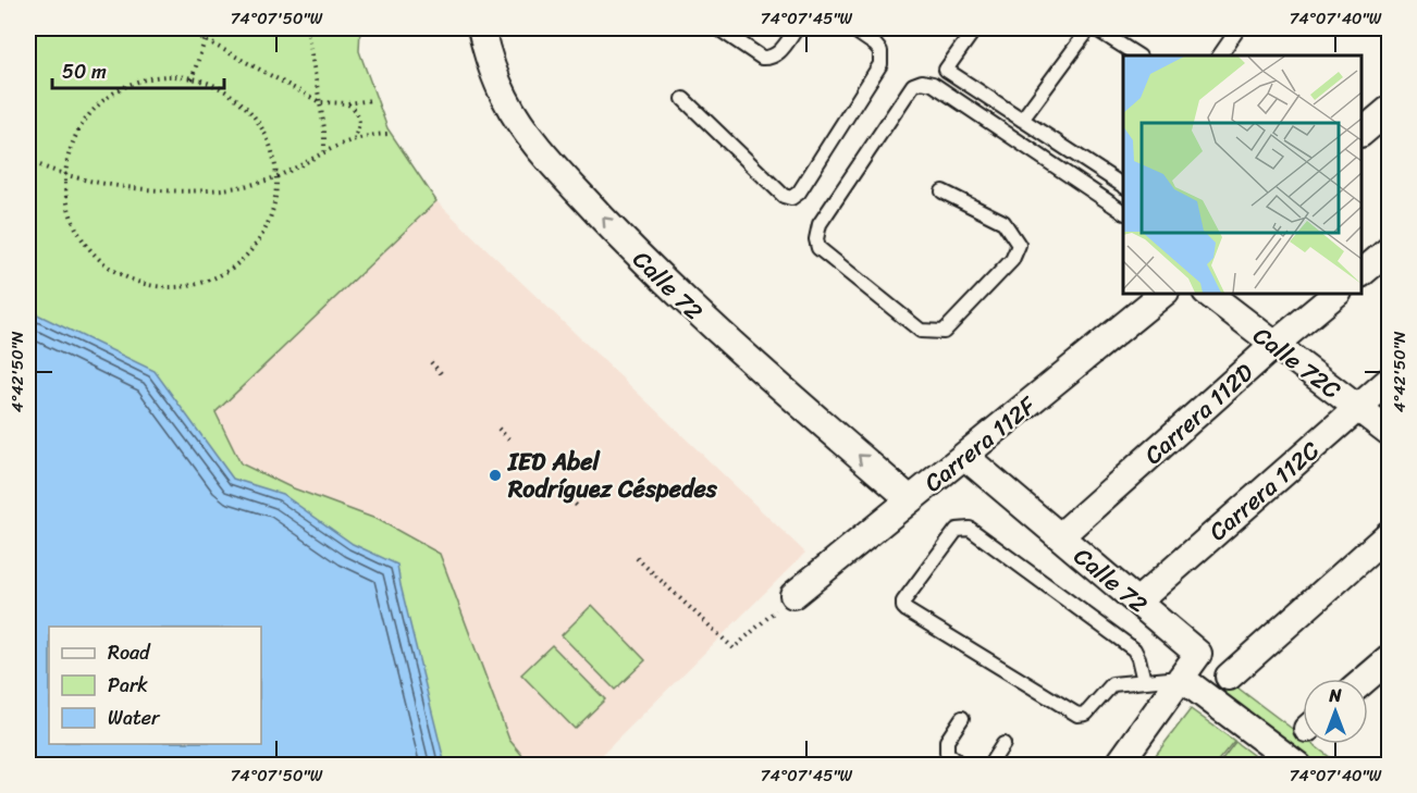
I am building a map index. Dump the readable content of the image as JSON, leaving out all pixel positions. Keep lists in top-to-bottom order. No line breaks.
{"streets":{"street":["Calle 72","Calle 72C","Carrera 112D","Carrera 112F","Carrera 112C"]},"crossings":[["Calle 72","Carrera 112D"],["Calle 72","Carrera 112F"],["Calle 72","Carrera 112C"],["Calle 72C","Carrera 112D"],["Calle 72C","Carrera 112C"]],"one_way":["Calle 72"],"places":["IED Abel Rodríguez Céspedes"],"legend":["Road","Park","Water"],"scale_bar":"50 m","north":"top","coordinates":["74°07'50\"W","74°07'45\"W","74°07'40\"W","4°42'50\"N"]}
